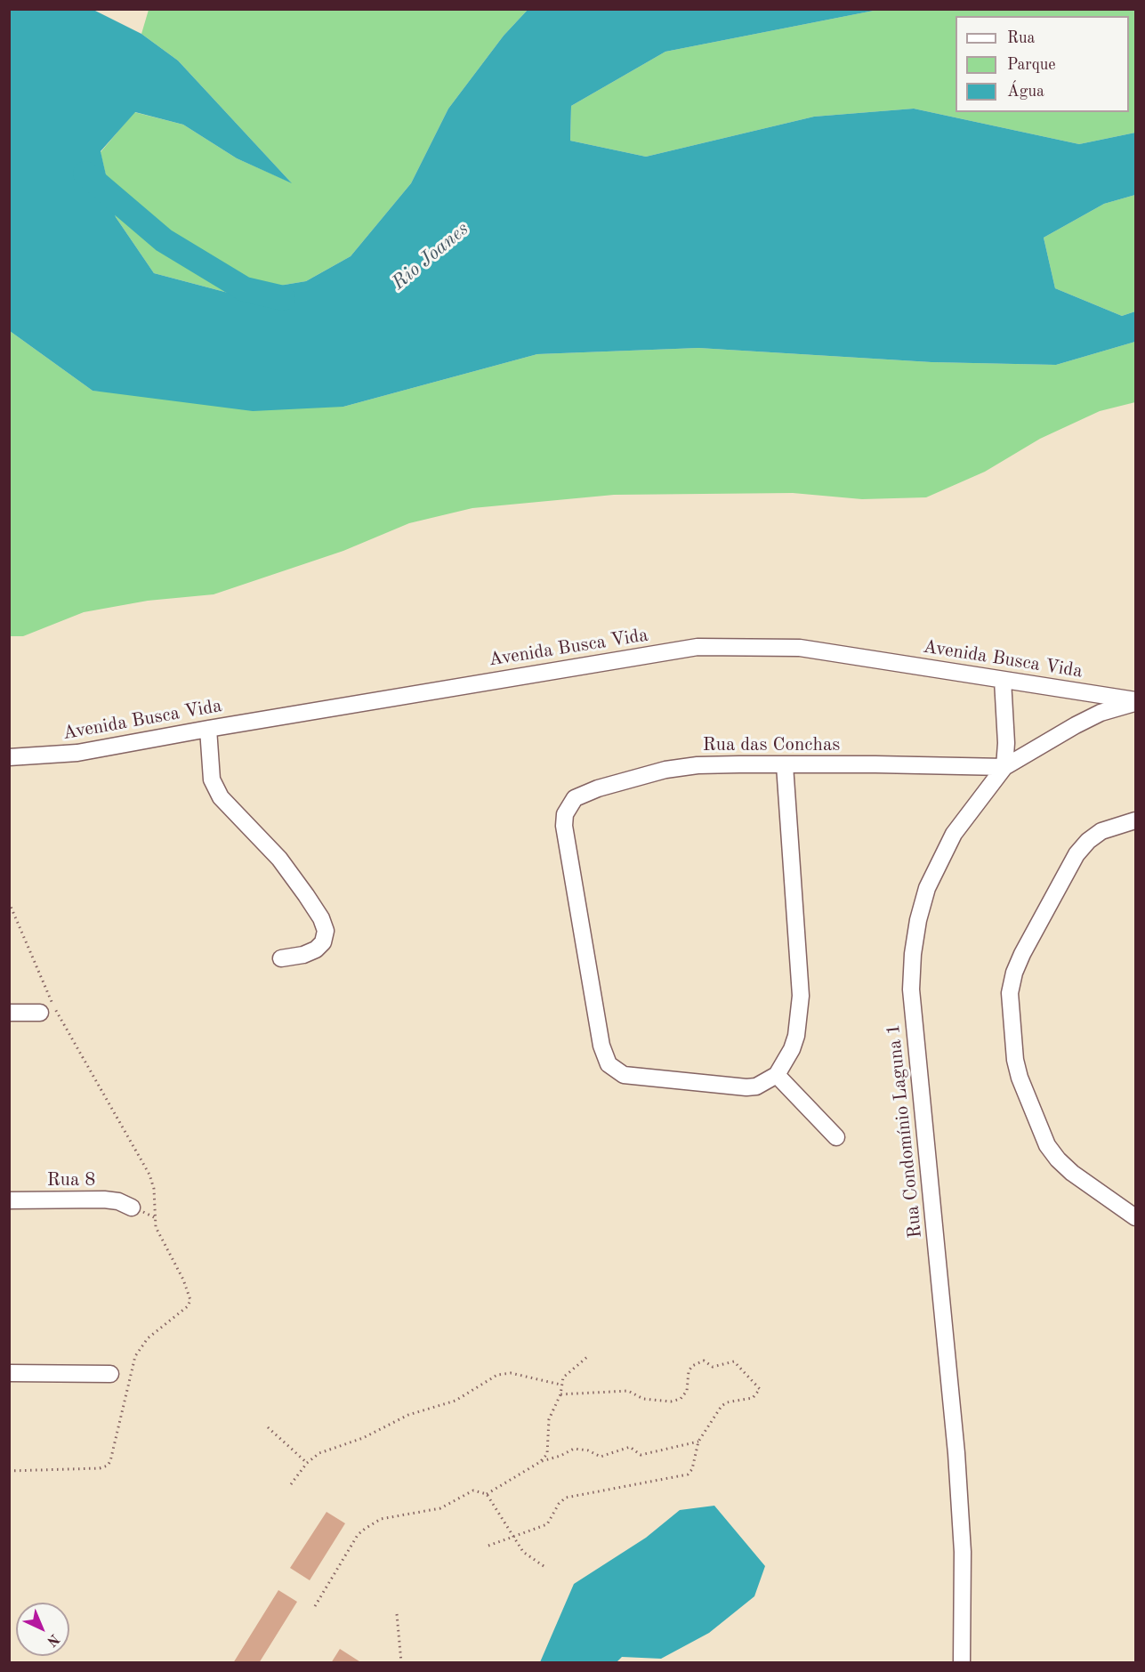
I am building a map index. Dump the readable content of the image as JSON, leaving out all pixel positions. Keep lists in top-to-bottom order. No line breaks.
{"streets":{"street":["Avenida Busca Vida","Rua das Conchas","Rua Condomínio Laguna 1","Rua 8"]},"crossings":[["Avenida Busca Vida","Rua Condomínio Laguna 1"],["Rua das Conchas","Rua Condomínio Laguna 1"]],"water":["Rio Joanes"],"legend":["Rua","Parque","Água"],"north":"bottom right"}
